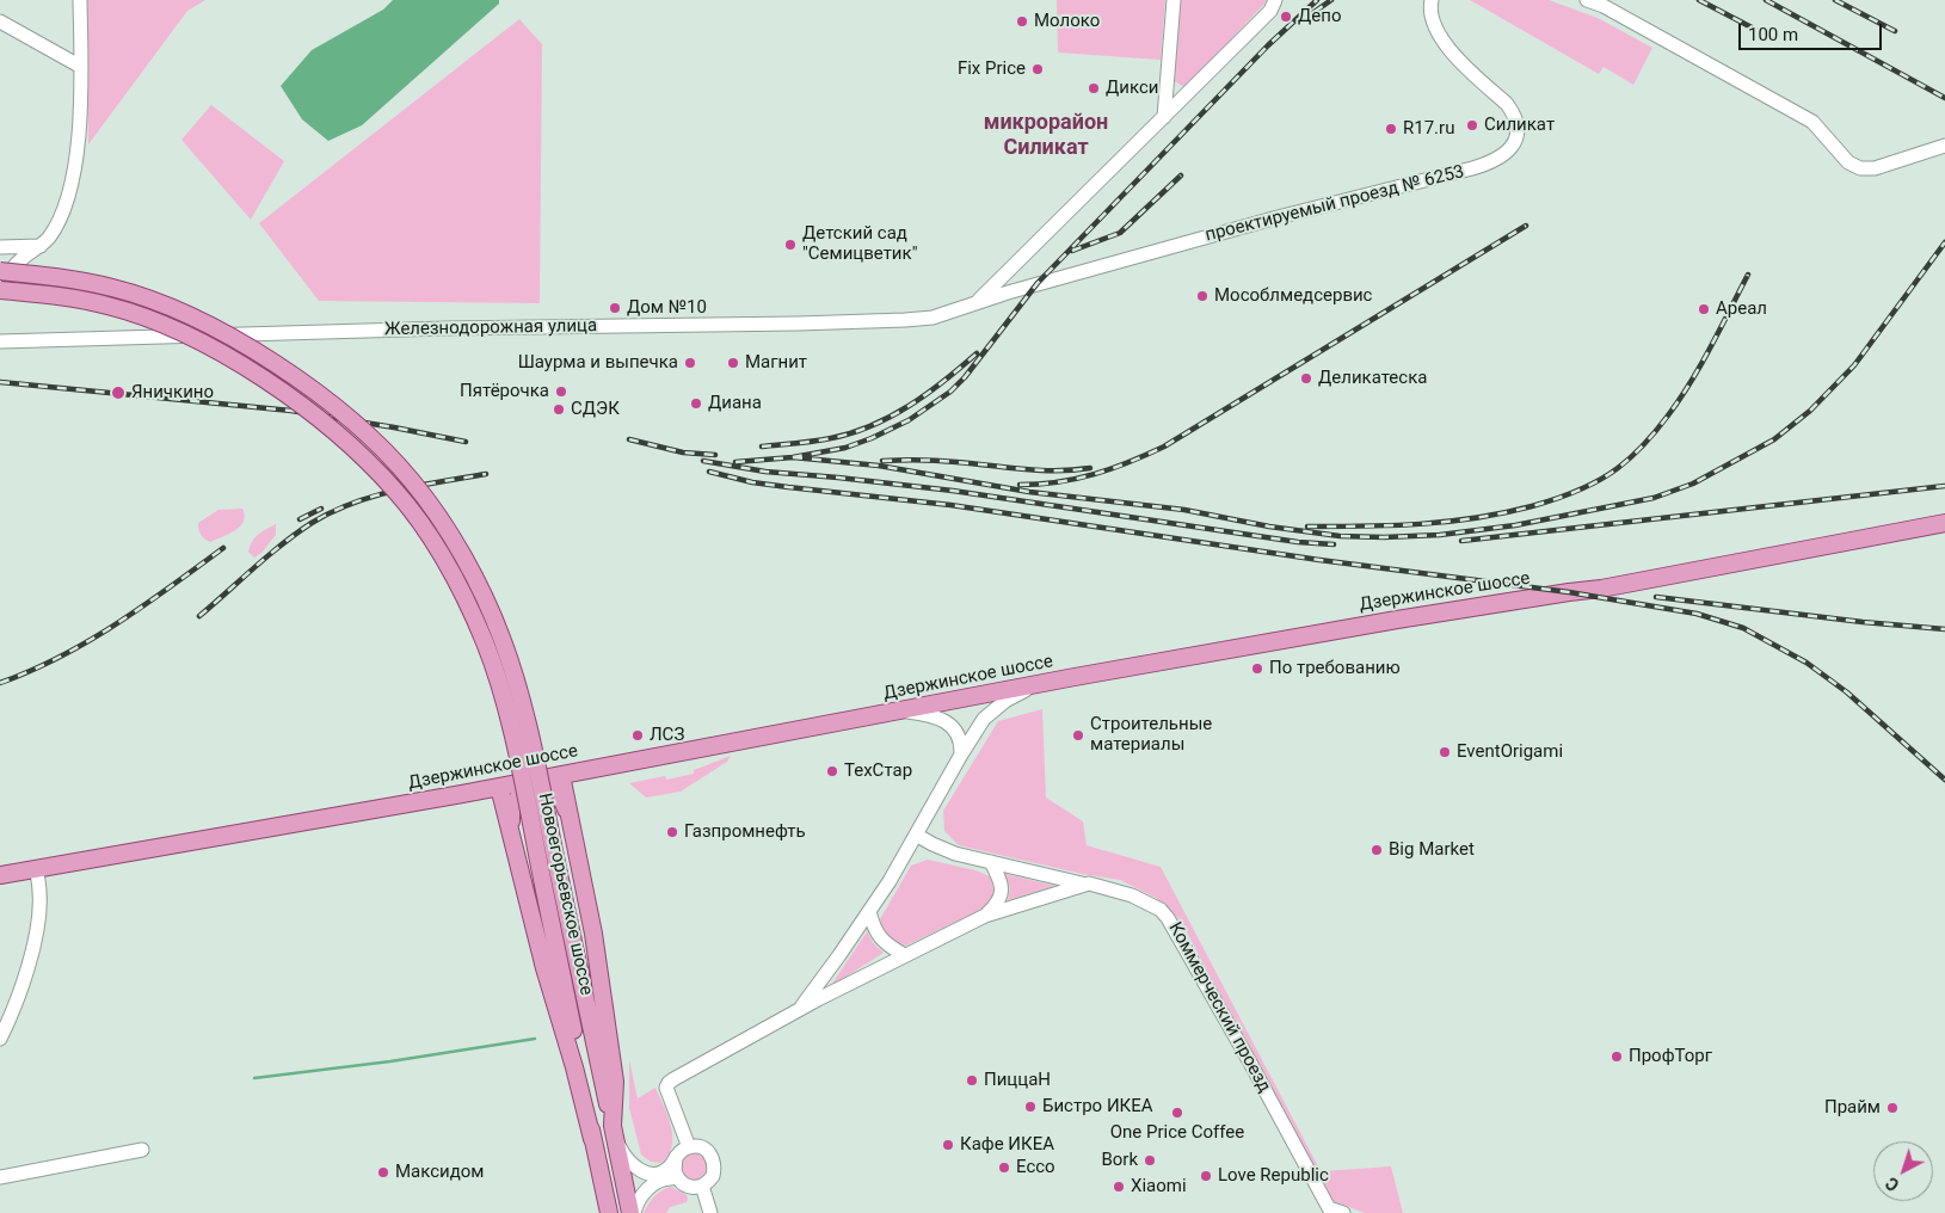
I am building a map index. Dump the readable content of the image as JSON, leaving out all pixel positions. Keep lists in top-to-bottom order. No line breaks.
{"streets":{"main road":["Дзержинское шоссе","Новоегорьевское шоссе"],"street":["проектируемый проезд № 6253","Железнодорожная улица","Коммерческий проезд"]},"crossings":[["проектируемый проезд № 6253","Железнодорожная улица"]],"districts":["микрорайон Силикат"],"places":["Депо","Молоко","Fix Price","Дикси","Силикат","R17.ru","Детский сад \"Семицветик\"","Мособлмедсервис","Дом №10","Ареал","Шаурма и выпечка","Магнит","Деликатеска","Пятёрочка","Яничкино","Диана","СДЭК","По требованию","ЛСЗ","Строительные материалы","EventOrigami","ТехСтар","Газпромнефть","Big Market","ПрофТорг","ПиццаН","Бистро ИКЕА","Прайм","One Price Coffee","Кафе ИКЕА","Bork","Ecco","Максидом","Love Republic","Xiaomi"],"scale_bar":"100 m","north":"bottom left"}
